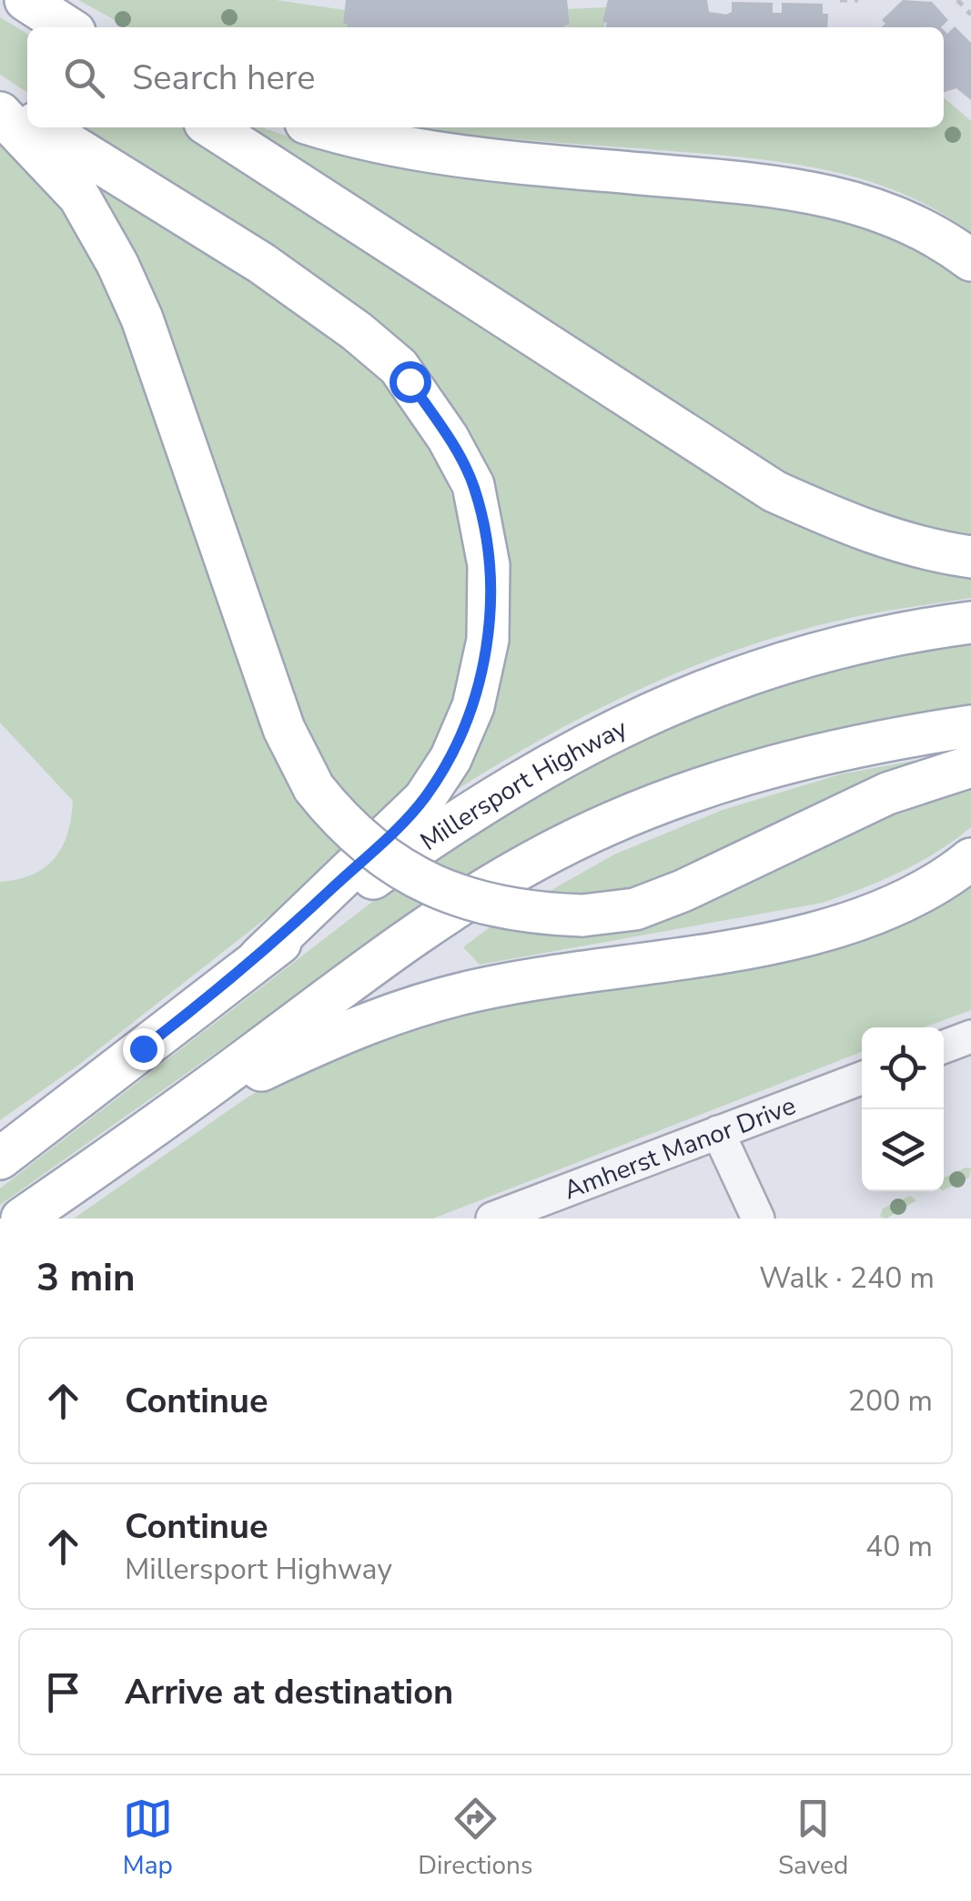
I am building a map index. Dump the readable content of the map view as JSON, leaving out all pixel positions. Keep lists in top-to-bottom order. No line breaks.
{"streets":{"main road":["Millersport Highway"],"street":["Amherst Manor Drive"]},"page":{"search":"Search here","heading":["3 min","Walk · 240 m"],"list":[["Continue","200 m"],["Continue","Millersport Highway","40 m"],"Arrive at destination"],"nav":["Map","Directions","Saved"]}}
